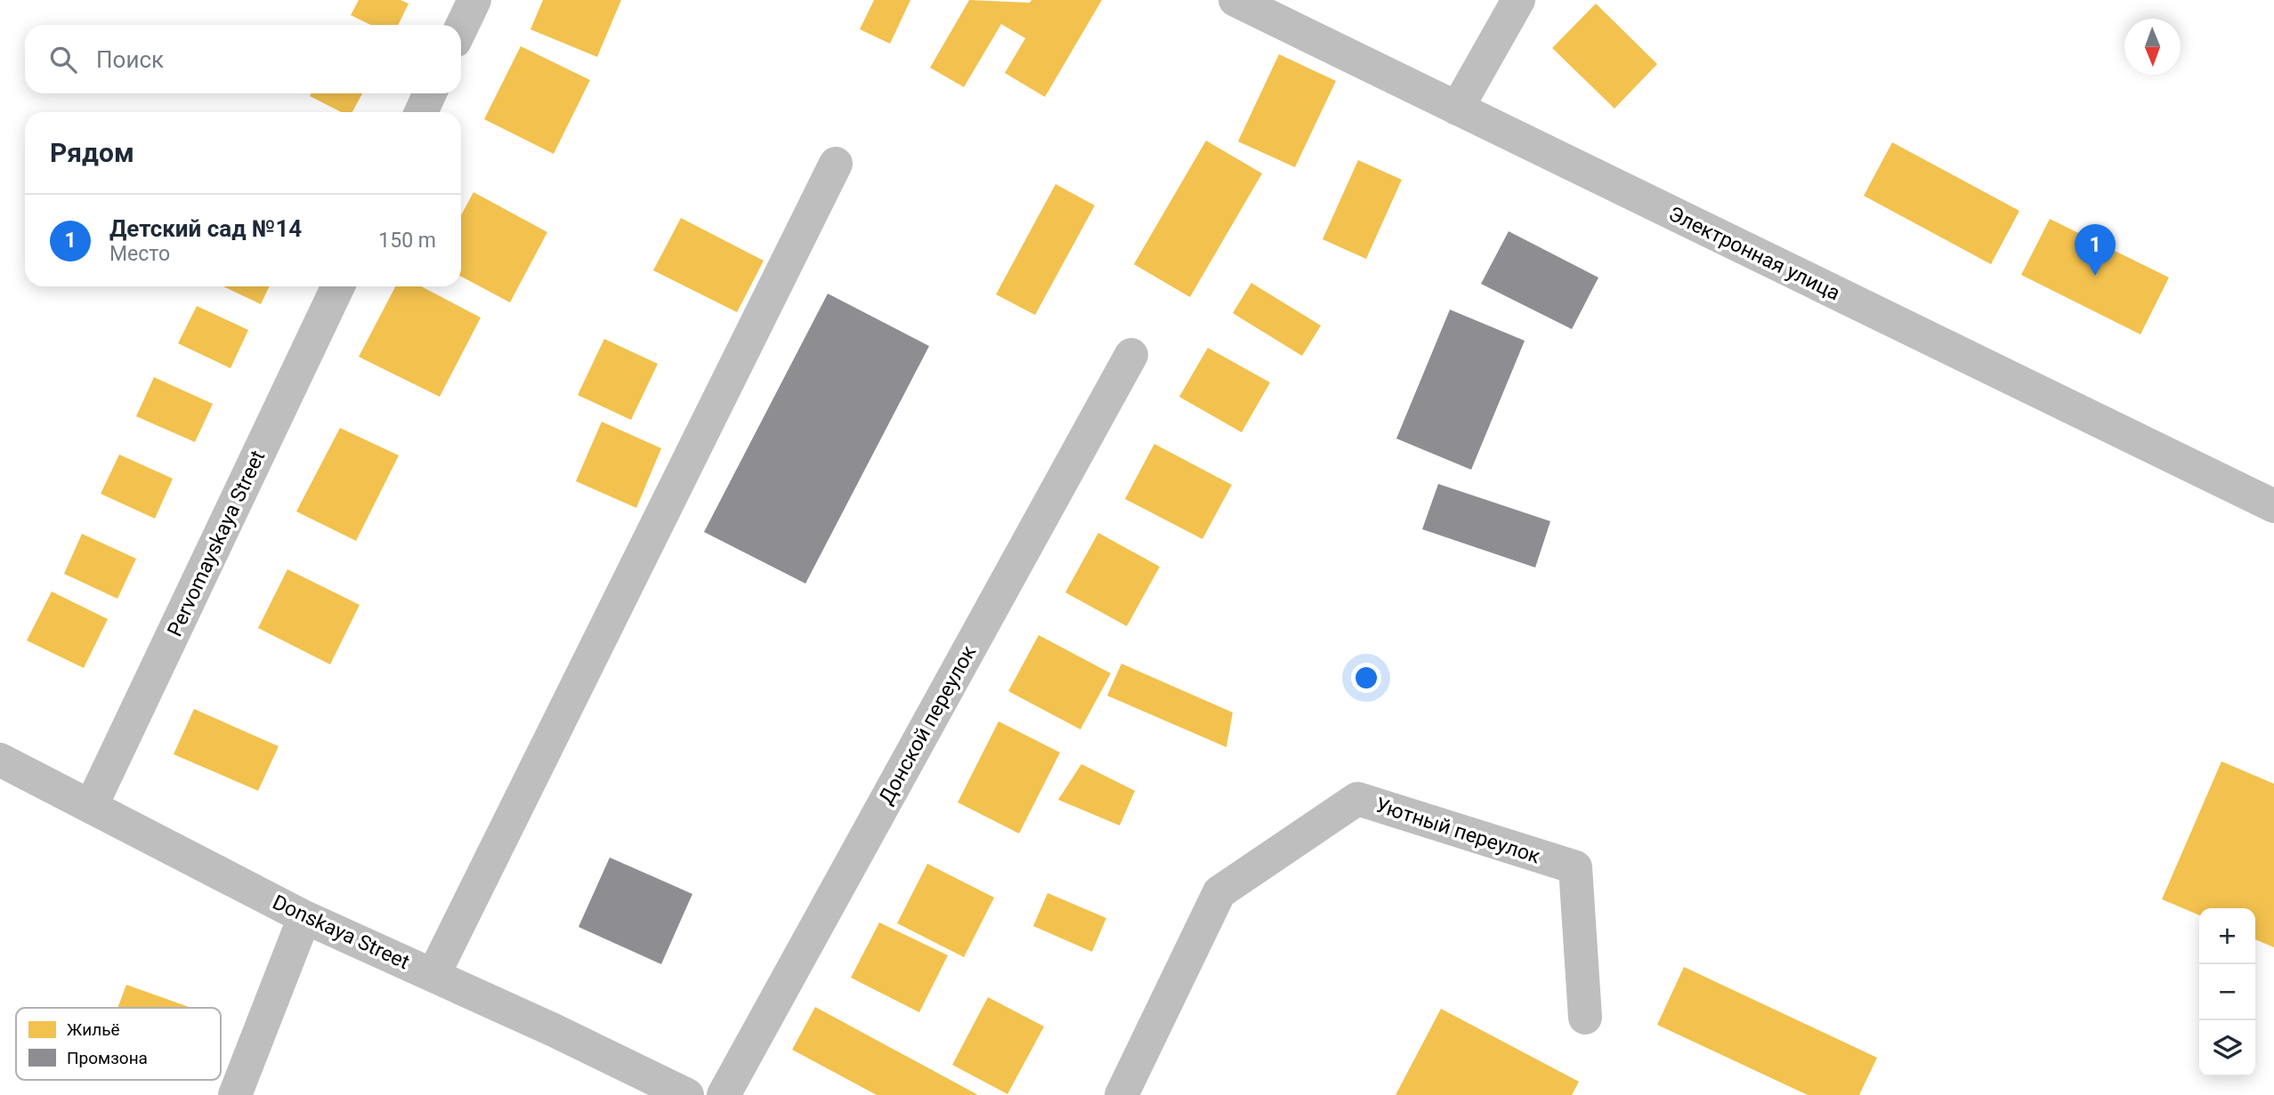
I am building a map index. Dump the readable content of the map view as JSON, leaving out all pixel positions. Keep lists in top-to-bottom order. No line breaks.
{"streets":{"street":["Электронная улица","Pervomayskaya Street","Донской переулок","Уютный переулок","Donskaya Street"]},"crossings":[["Pervomayskaya Street","Donskaya Street"]],"legend":["Жильё","Промзона"],"north":"bottom","page":{"search":"Поиск","heading":"Рядом","list":[{"mark":"1","name":"Детский сад №14","note":"Место","value":"150 m"}],"pins":"1","map_buttons":["+","−"]}}
